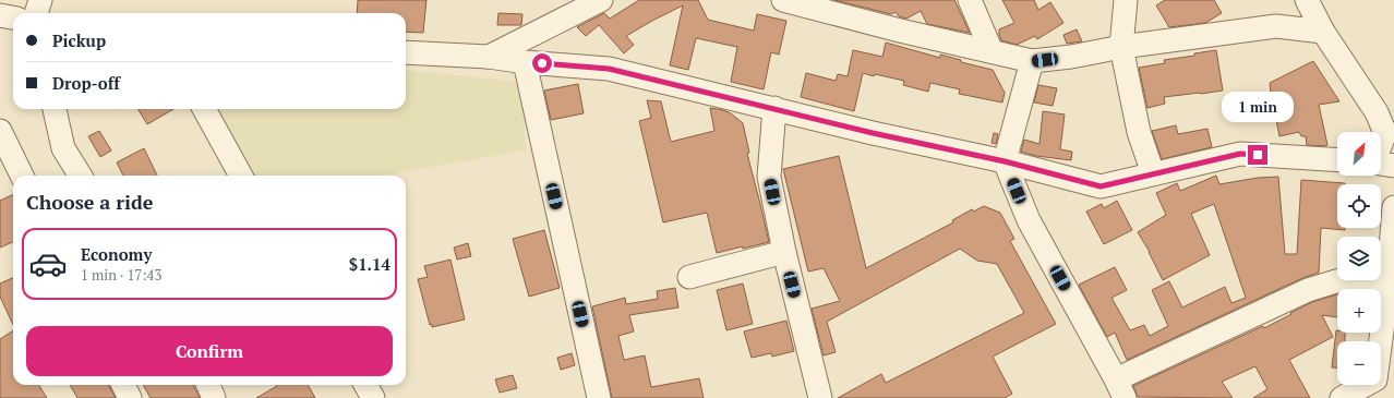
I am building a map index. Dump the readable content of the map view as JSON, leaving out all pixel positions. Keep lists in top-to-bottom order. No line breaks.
{"north":"top right","page":{"banner":["Pickup","Drop-off"],"bubble":"1 min","map_buttons":["+","−"],"heading":"Choose a ride","list":[{"name":"Economy","note":"1 min · 17:43","value":"$1.14"}],"buttons":"Confirm"}}
